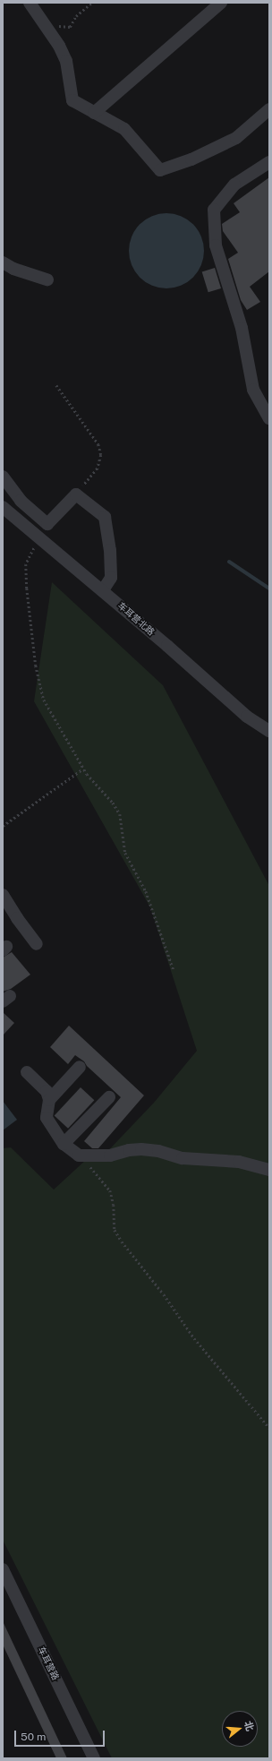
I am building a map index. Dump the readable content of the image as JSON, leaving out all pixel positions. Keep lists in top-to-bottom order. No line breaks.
{"streets":{"street":["车耳营北路","车耳营路"]},"scale_bar":"50 m","north":"right"}
